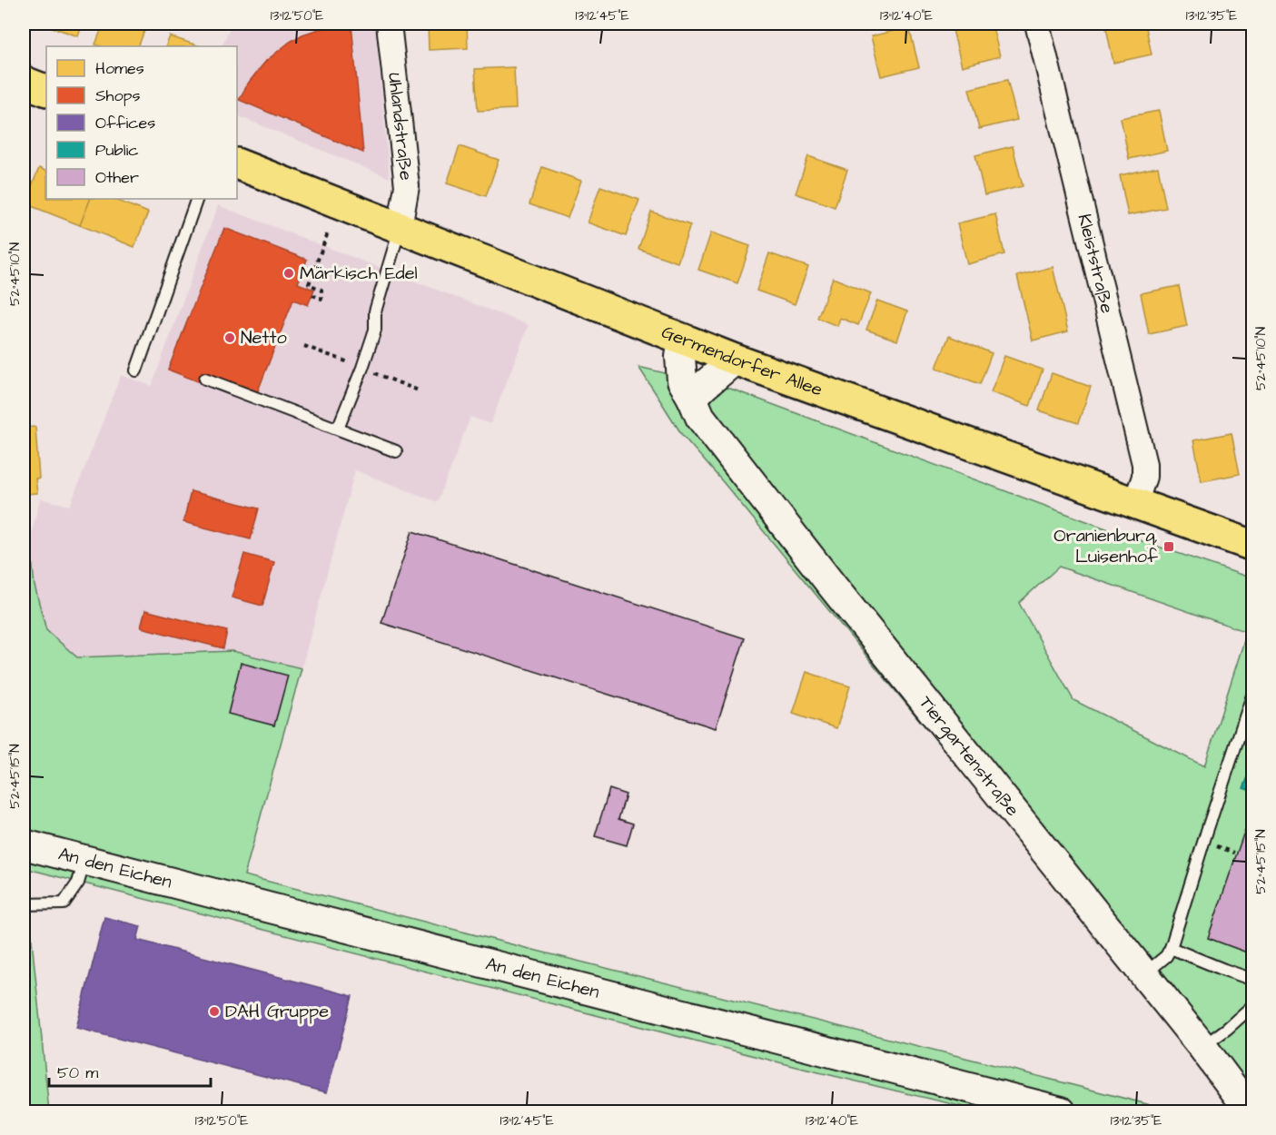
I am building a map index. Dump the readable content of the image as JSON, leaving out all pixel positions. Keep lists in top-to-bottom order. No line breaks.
{"streets":{"main road":["Germendorfer Allee"],"street":["Uhlandstraße","Kleiststraße","Tiergartenstraße","An den Eichen"]},"crossings":[["Uhlandstraße","Germendorfer Allee"],["Kleiststraße","Germendorfer Allee"],["Germendorfer Allee","Tiergartenstraße"]],"places":{"other":["Märkisch Edel","Netto","DAH Gruppe"],"transit":["Oranienburg, Luisenhof"]},"legend":["Homes","Shops","Offices","Public","Other"],"scale_bar":"50 m","coordinates":["13°12'50\"E","13°12'45\"E","13°12'40\"E","13°12'35\"E","52°45'10\"N","52°45'15\"N"]}
